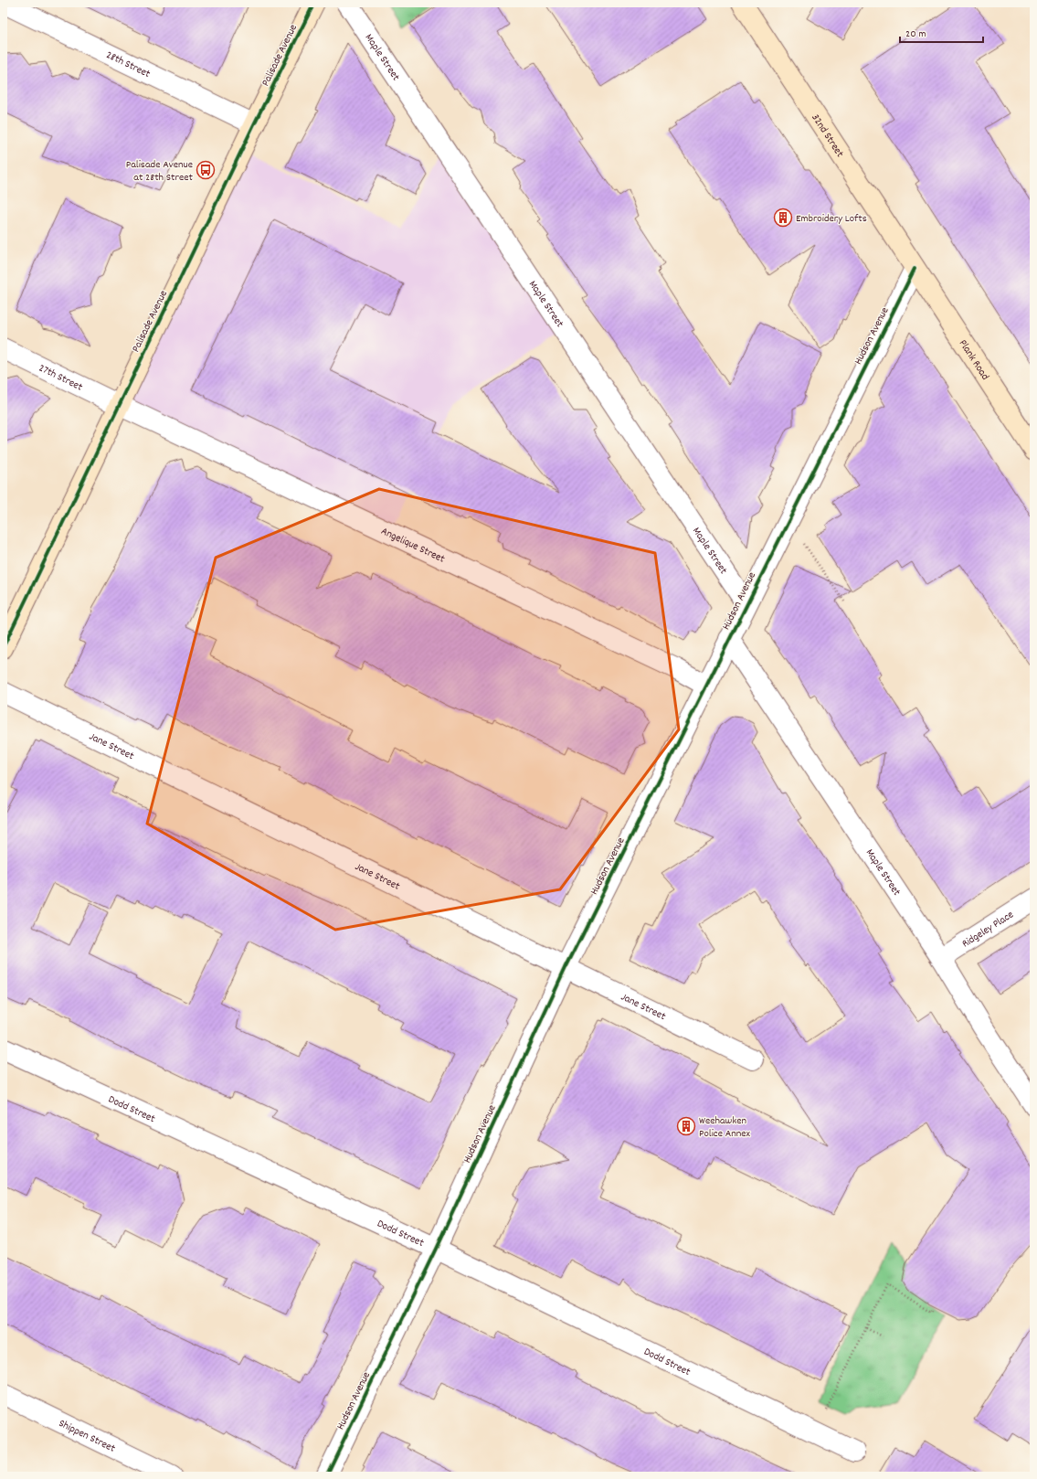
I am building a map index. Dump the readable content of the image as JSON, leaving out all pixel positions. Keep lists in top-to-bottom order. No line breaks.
{"streets":{"main road":["Palisade Avenue","32nd Street","Plank Road"],"street":["Maple Street","28th Street","Hudson Avenue","27th Street","Angelique Street","Jane Street","Ridgeley Place","Dodd Street","Shippen Street"]},"crossings":[["Palisade Avenue","28th Street"],["Palisade Avenue","27th Street"],["Palisade Avenue","Angelique Street"],["Maple Street","Hudson Avenue"],["Maple Street","Ridgeley Place"],["32nd Street","Hudson Avenue"],["32nd Street","Plank Road"],["Hudson Avenue","Plank Road"],["Hudson Avenue","Angelique Street"],["Hudson Avenue","Jane Street"],["Hudson Avenue","Dodd Street"],["27th Street","Angelique Street"]],"places":{"bus stop":["Palisade Avenue at 28th Street"],"building":["Embroidery Lofts","Weehawken Police Annex"]},"scale_bar":"20 m"}
